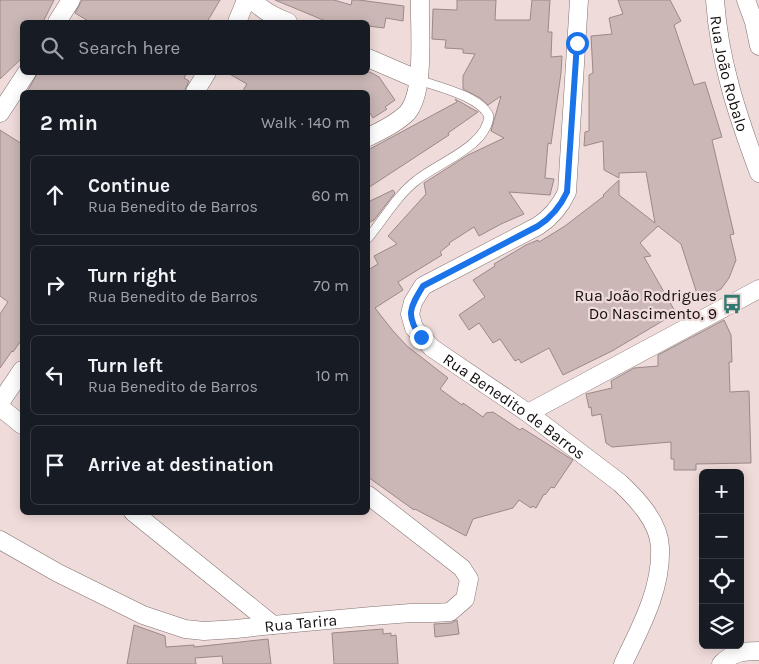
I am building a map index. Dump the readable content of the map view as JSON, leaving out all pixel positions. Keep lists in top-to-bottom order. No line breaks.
{"streets":{"street":["Rua João Robalo","Rua Benedito de Barros","Rua Tarira"]},"places":{"bus stop":["Rua João Rodrigues Do Nascimento, 9"]},"page":{"search":"Search here","heading":["2 min","Walk · 140 m"],"list":[["Continue","Rua Benedito de Barros","60 m"],["Turn right","Rua Benedito de Barros","70 m"],["Turn left","Rua Benedito de Barros","10 m"],"Arrive at destination"],"map_buttons":["+","−"]}}
